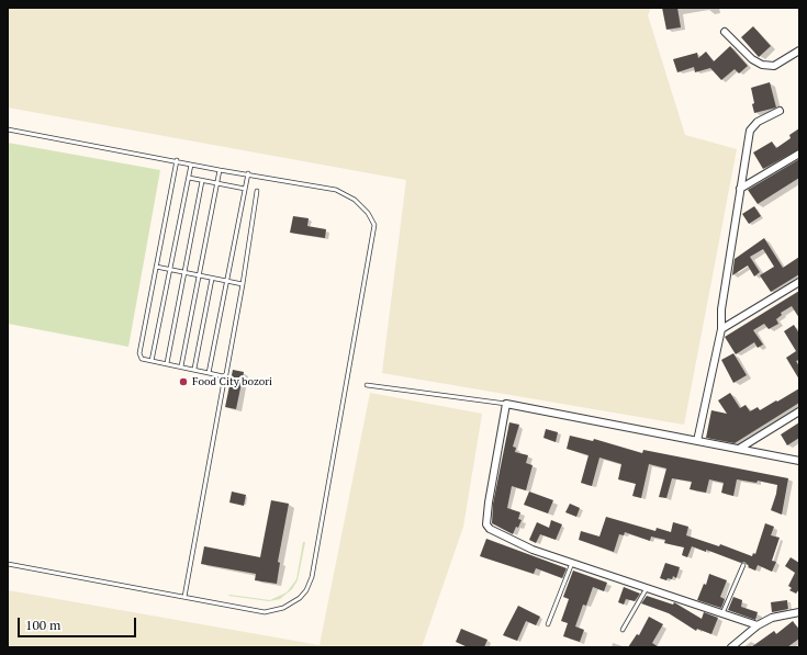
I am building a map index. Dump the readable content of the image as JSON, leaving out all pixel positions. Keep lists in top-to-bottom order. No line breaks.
{"places":["Food City bozori"],"scale_bar":"100 m"}
